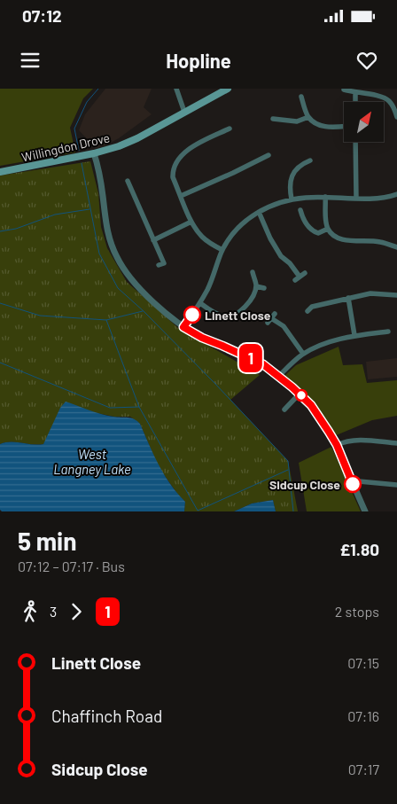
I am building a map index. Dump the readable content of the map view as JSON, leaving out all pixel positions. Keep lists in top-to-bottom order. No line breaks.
{"streets":{"main road":["Willingdon Drove"]},"water":["West Langney Lake"],"places":["Linett Close","Sidcup Close"],"lines":["bus line 1"],"north":"top right","page":{"status":"07:12","header":"Hopline","on_map":"1","heading":["5 min","07:12 – 07:17 · Bus","£1.80"],"legs":["3","1","2 stops"],"list":[{"name":"Linett Close","value":"07:15"},{"name":"Chaffinch Road","value":"07:16"},{"name":"Sidcup Close","value":"07:17"}]}}
